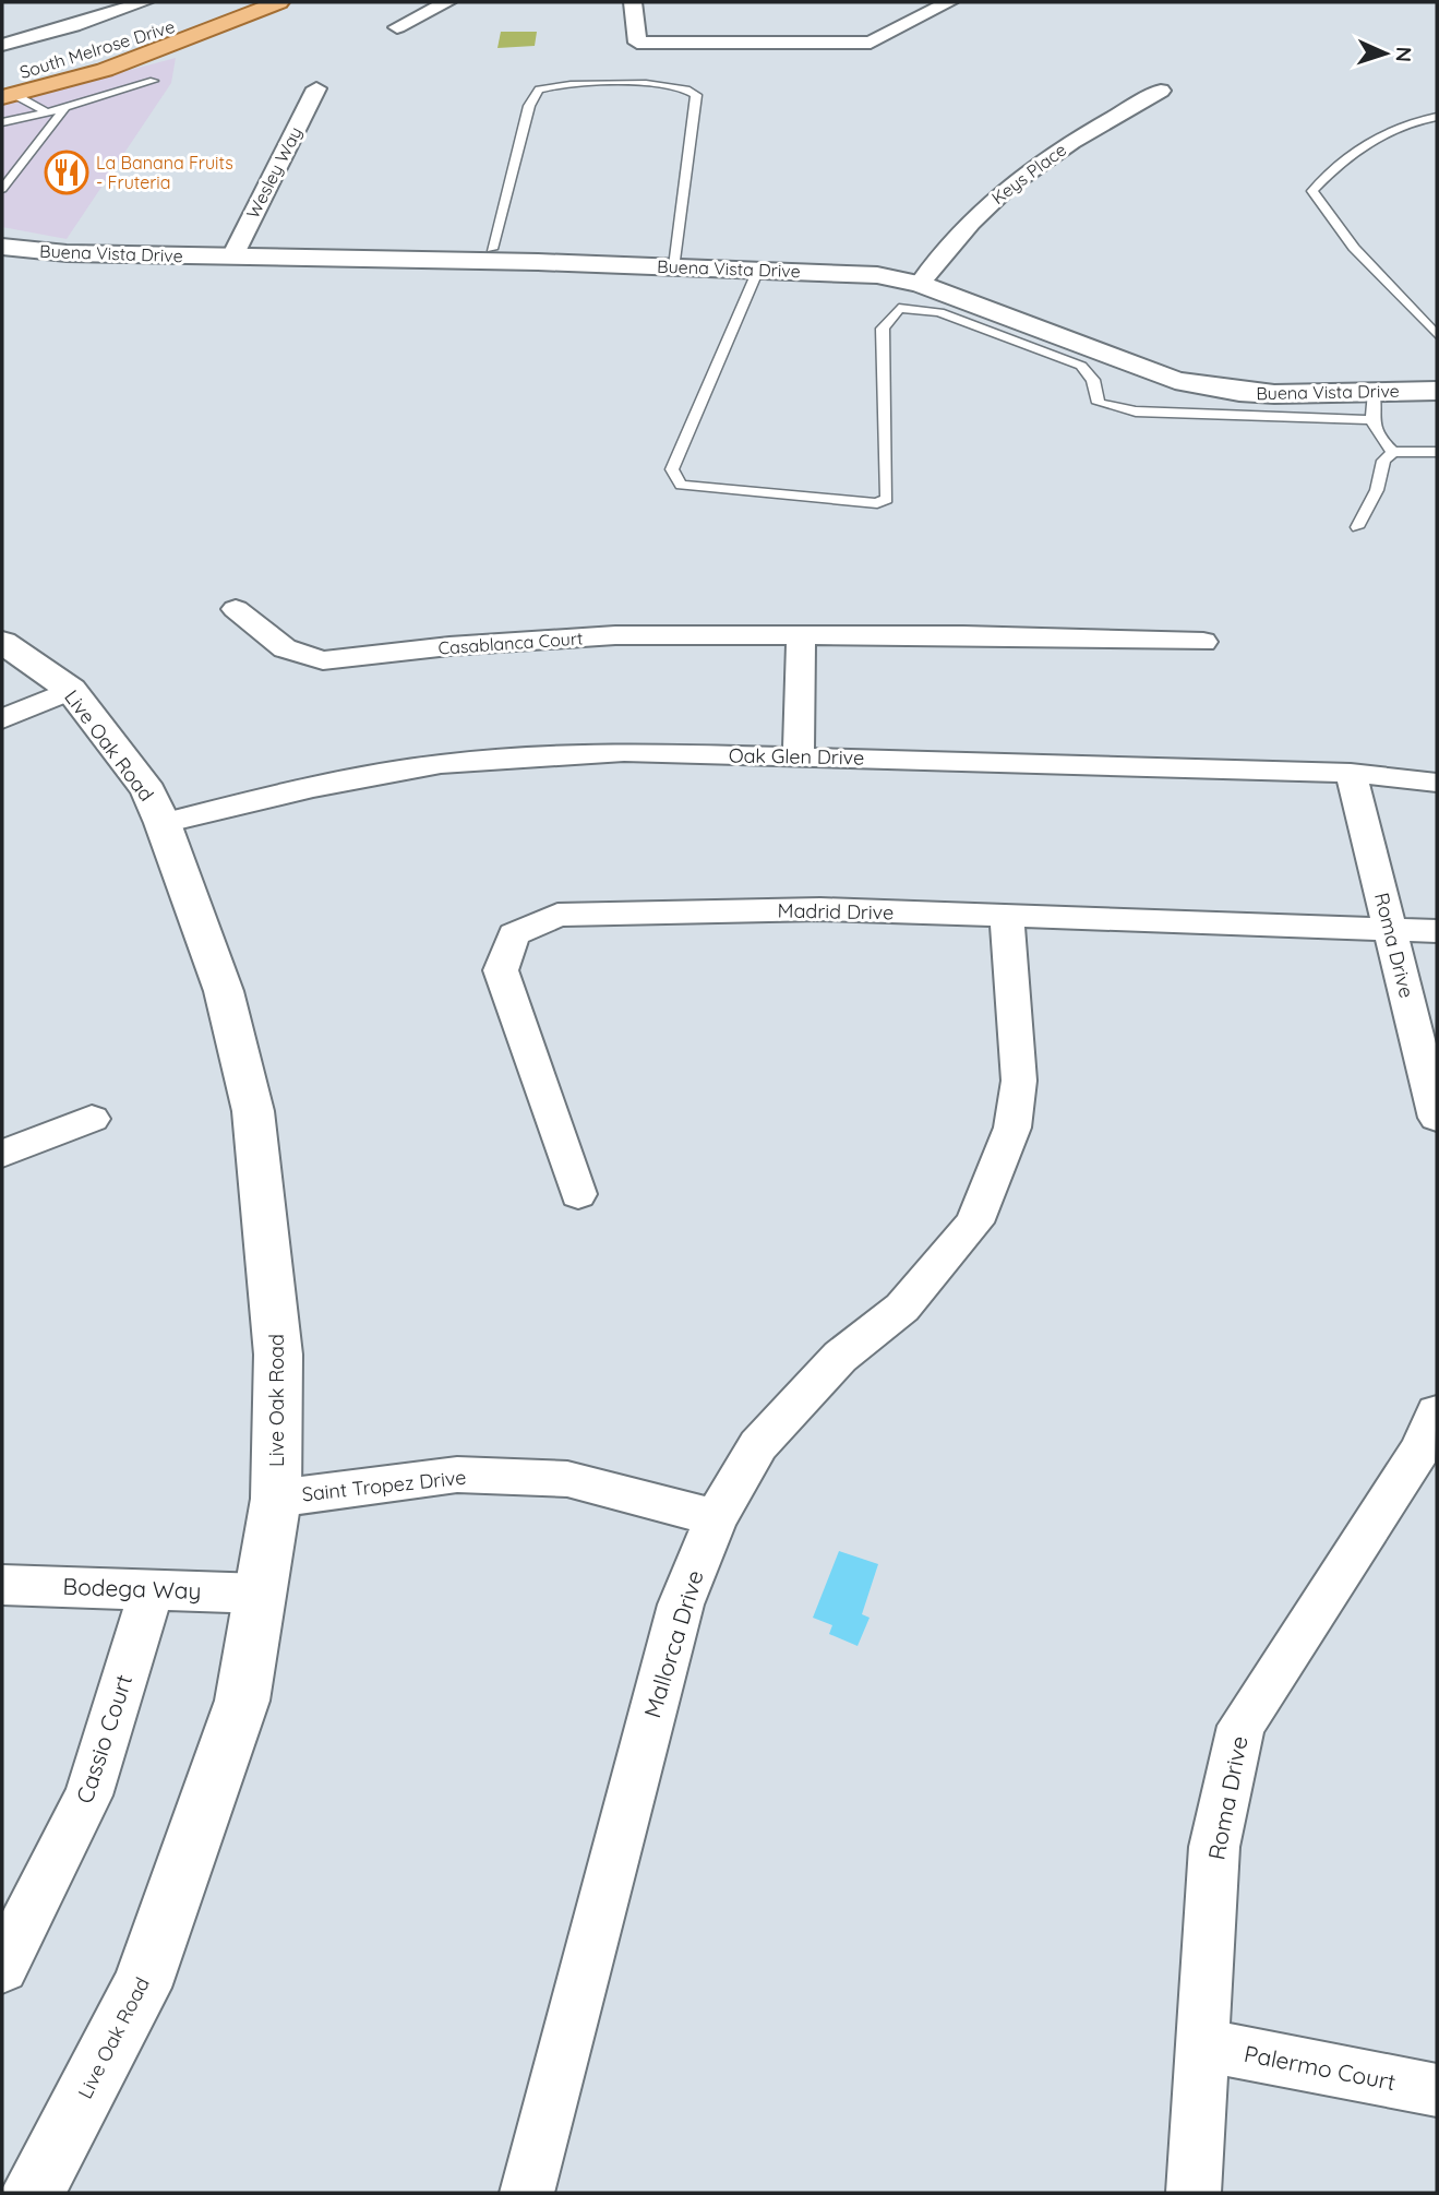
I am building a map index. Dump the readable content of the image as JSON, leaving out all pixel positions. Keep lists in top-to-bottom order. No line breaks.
{"streets":{"main road":["South Melrose Drive"],"street":["Wesley Way","Keys Place","Buena Vista Drive","Casablanca Court","Live Oak Road","Oak Glen Drive","Madrid Drive","Roma Drive","Saint Tropez Drive","Bodega Way","Mallorca Drive","Cassio Court","Palermo Court"]},"crossings":[["Wesley Way","Buena Vista Drive"],["Keys Place","Buena Vista Drive"],["Live Oak Road","Oak Glen Drive"],["Live Oak Road","Saint Tropez Drive"],["Live Oak Road","Bodega Way"],["Oak Glen Drive","Roma Drive"],["Madrid Drive","Roma Drive"],["Madrid Drive","Mallorca Drive"],["Roma Drive","Palermo Court"],["Saint Tropez Drive","Mallorca Drive"],["Bodega Way","Cassio Court"]],"places":{"restaurant":["La Banana Fruits - Fruteria"]},"north":"right"}
